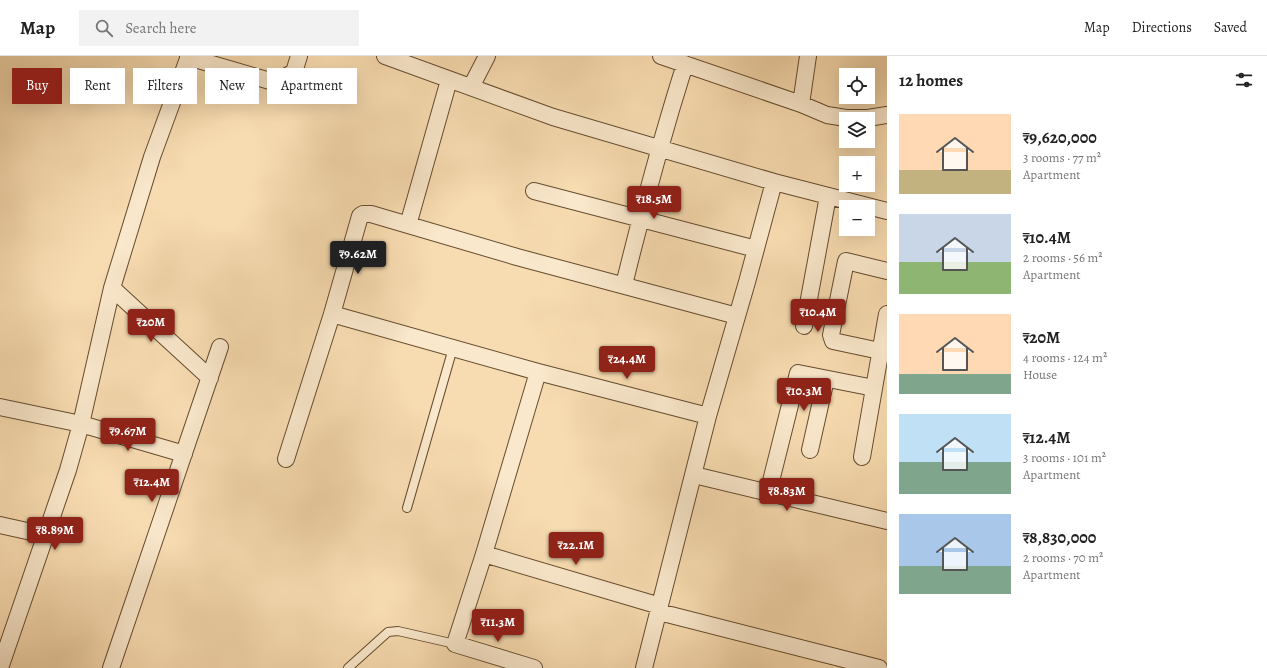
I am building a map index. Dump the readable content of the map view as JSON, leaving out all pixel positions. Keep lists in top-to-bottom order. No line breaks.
{"page":{"header":"Map","search":"Search here","nav":["Map","Directions","Saved"],"heading":"12 homes","map_buttons":["+","−"],"chip":["Buy","Rent","Filters","New","Apartment"],"list":[{"name":"₹9,620,000","note":"3 rooms · 77 m² · Apartment"},{"name":"₹10.4M","note":"2 rooms · 56 m² · Apartment"},{"name":"₹20M","note":"4 rooms · 124 m² · House"},{"name":"₹12.4M","note":"3 rooms · 101 m² · Apartment"},{"name":"₹8,830,000","note":"2 rooms · 70 m² · Apartment"}],"price":["₹18.5M","₹9.62M","₹10.4M","₹20M","₹24.4M","₹10.3M","₹9.67M","₹12.4M","₹8.83M","₹8.89M","₹22.1M","₹11.3M"]}}
